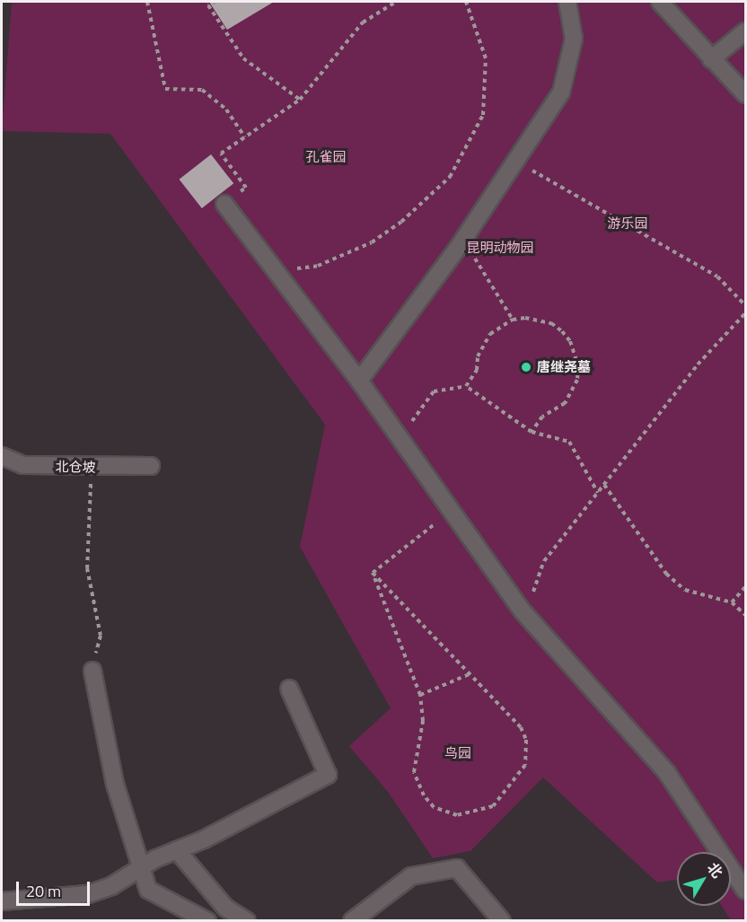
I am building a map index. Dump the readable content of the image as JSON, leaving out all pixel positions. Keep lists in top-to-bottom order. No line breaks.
{"streets":{"street":["北仓坡"]},"parks":["孔雀园","游乐园","昆明动物园","鸟园"],"places":["唐继尧墓"],"scale_bar":"20 m","north":"top right"}
